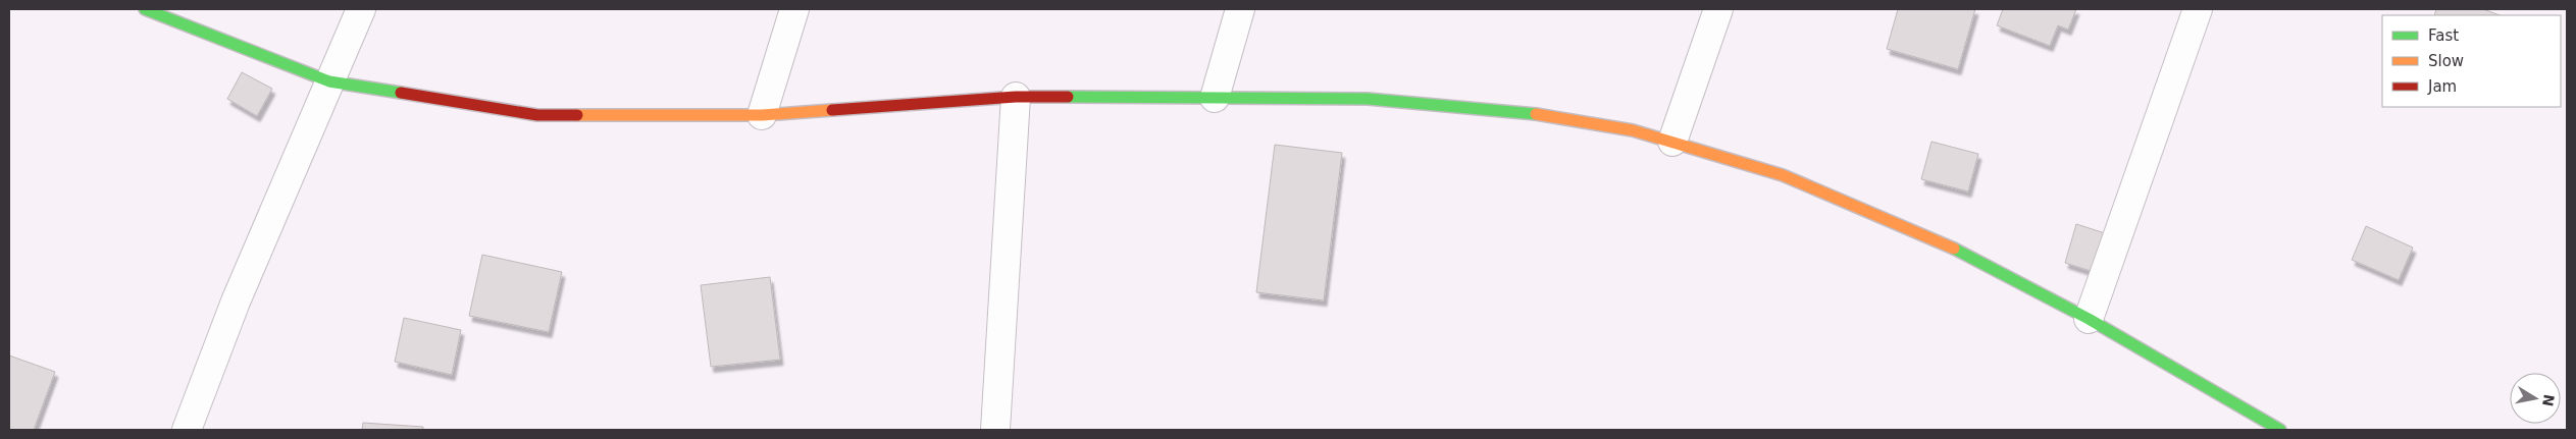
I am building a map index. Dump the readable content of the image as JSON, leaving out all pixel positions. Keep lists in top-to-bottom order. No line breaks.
{"legend":["Fast","Slow","Jam"],"north":"right"}
